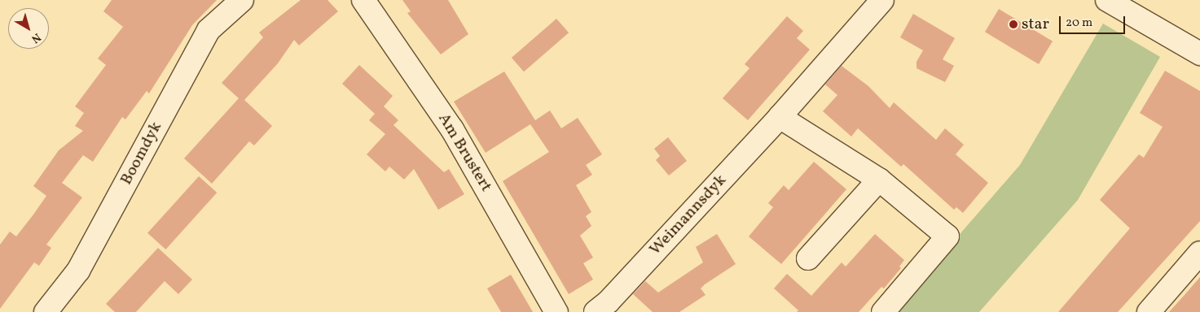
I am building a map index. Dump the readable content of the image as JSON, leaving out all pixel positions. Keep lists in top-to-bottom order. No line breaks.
{"streets":{"street":["Am Brustert","Boomdyk","Weimannsdyk"]},"places":["star"],"scale_bar":"20 m","north":"bottom right"}
